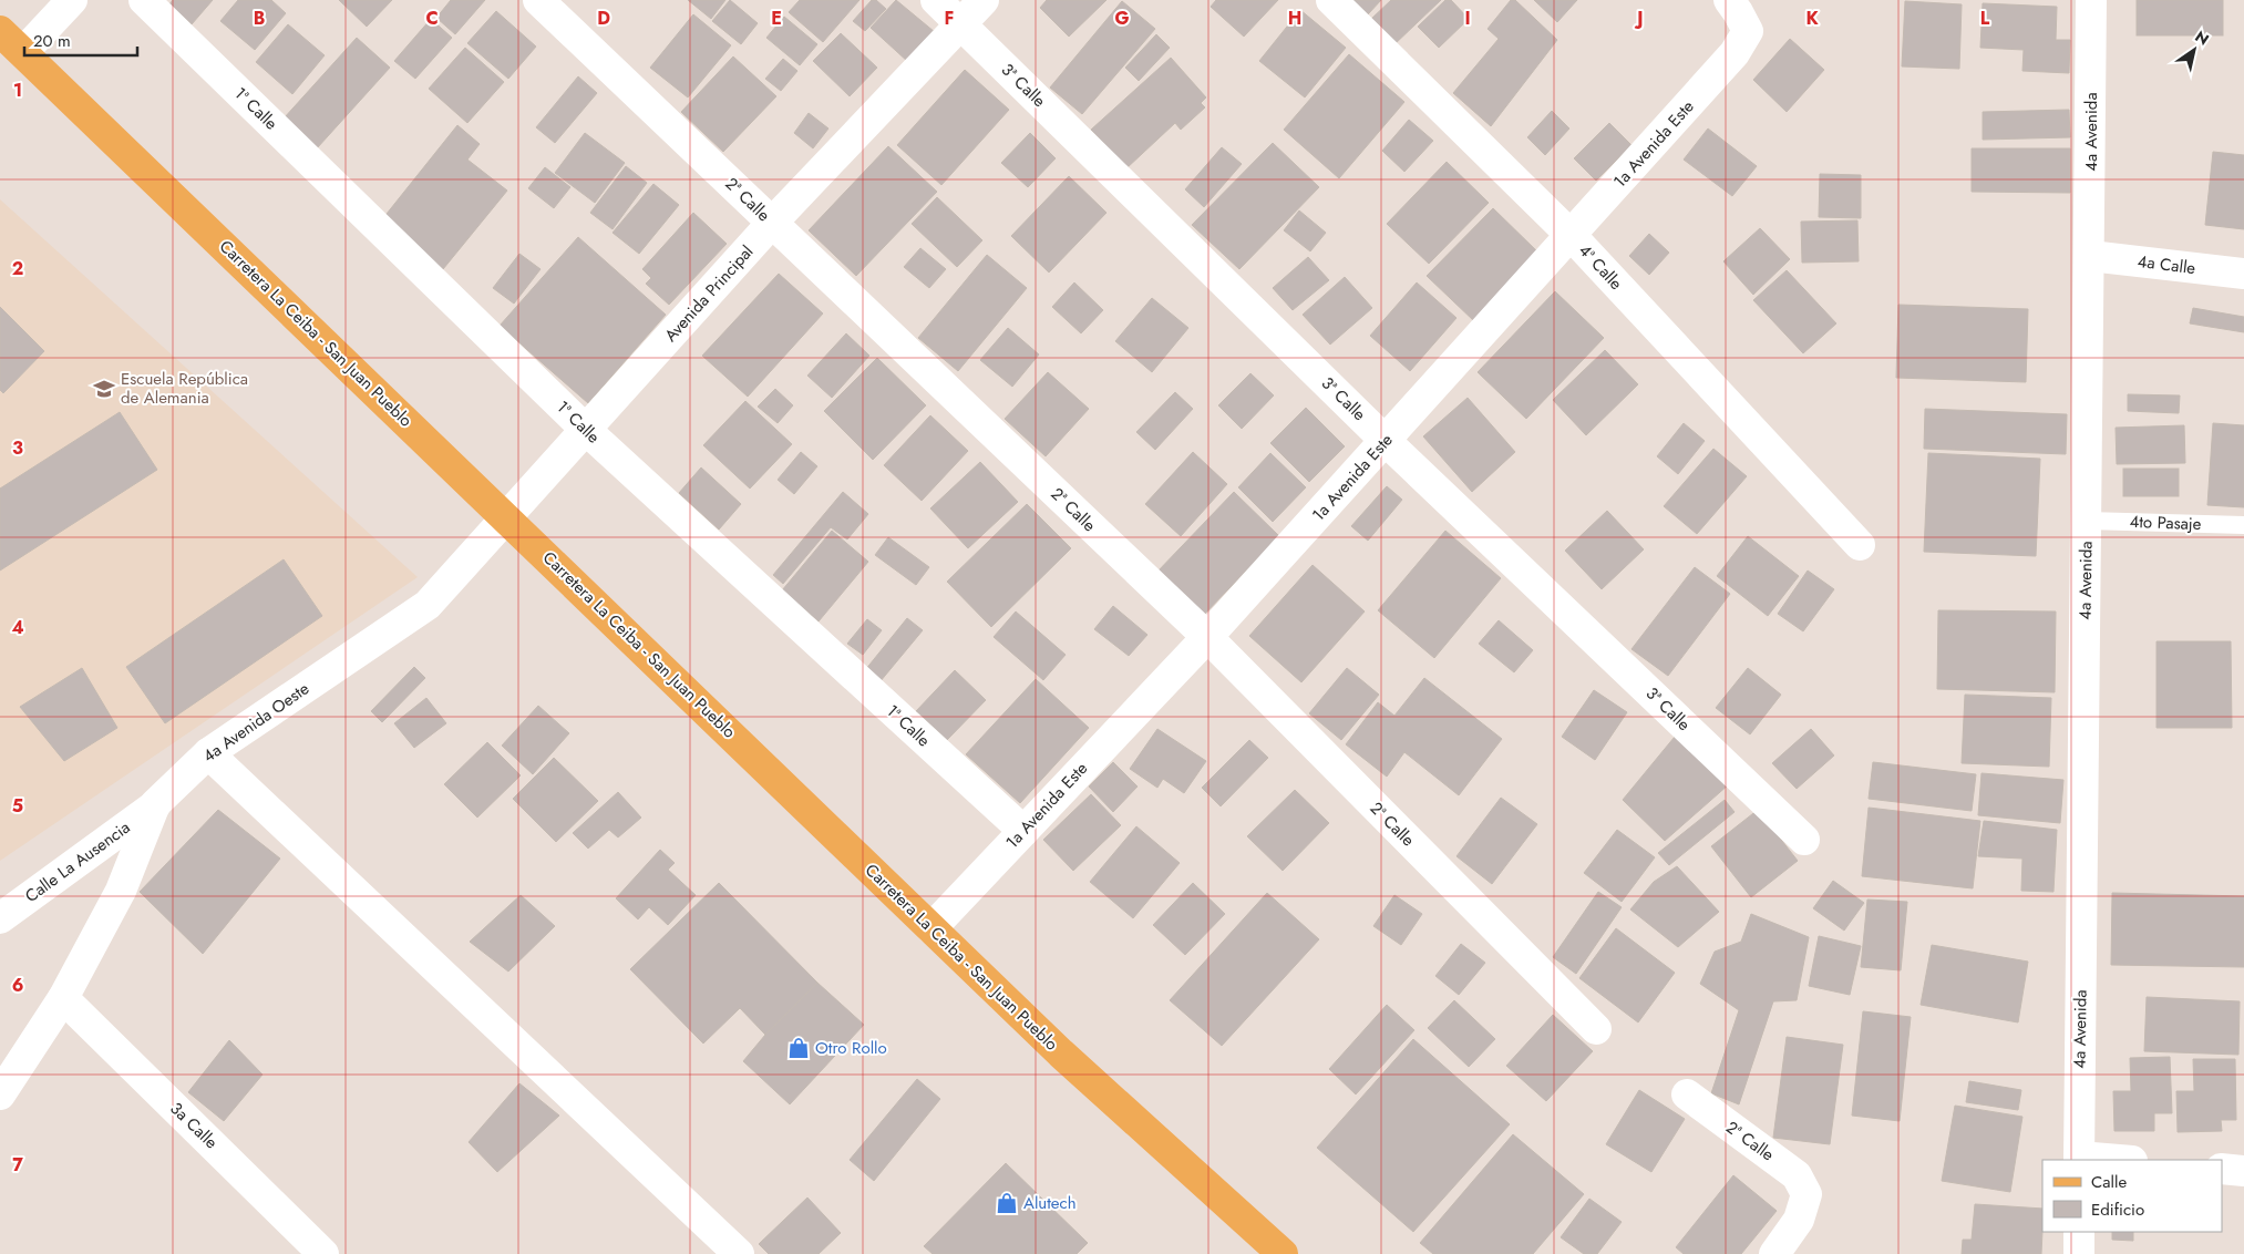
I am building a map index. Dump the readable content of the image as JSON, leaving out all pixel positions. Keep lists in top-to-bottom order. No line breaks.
{"streets":{"main road":["Carretera La Ceiba - San Juan Pueblo"],"street":["3ª Calle","1ª Calle","4a Avenida","1a Avenida Este","2ª Calle","4a Calle","4ª Calle","Avenida Principal","4a Avenida Oeste","Calle La Ausencia","3a Calle"],"lane":["4to Pasaje"]},"crossings":[["3ª Calle","1a Avenida Este"],["3ª Calle","Avenida Principal"],["1ª Calle","1a Avenida Este"],["1ª Calle","Avenida Principal"],["4a Avenida","4a Calle"],["4a Avenida","4to Pasaje"],["1a Avenida Este","2ª Calle"],["1a Avenida Este","4ª Calle"],["1a Avenida Este","Carretera La Ceiba - San Juan Pueblo"],["2ª Calle","Avenida Principal"],["Avenida Principal","Carretera La Ceiba - San Juan Pueblo"],["Avenida Principal","4a Avenida Oeste"],["Carretera La Ceiba - San Juan Pueblo","4a Avenida Oeste"],["4a Avenida Oeste","Calle La Ausencia"],["4a Avenida Oeste","3a Calle"]],"places":{"school or university":["Escuela República de Alemania"],"shop":["Otro Rollo","Alutech"]},"legend":["Calle","Edificio"],"scale_bar":"20 m","north":"top right","grid":{"columns":["B","C","D","E","F","G","H","I","J","K","L"],"rows":["1","2","3","4","5","6","7"]}}
